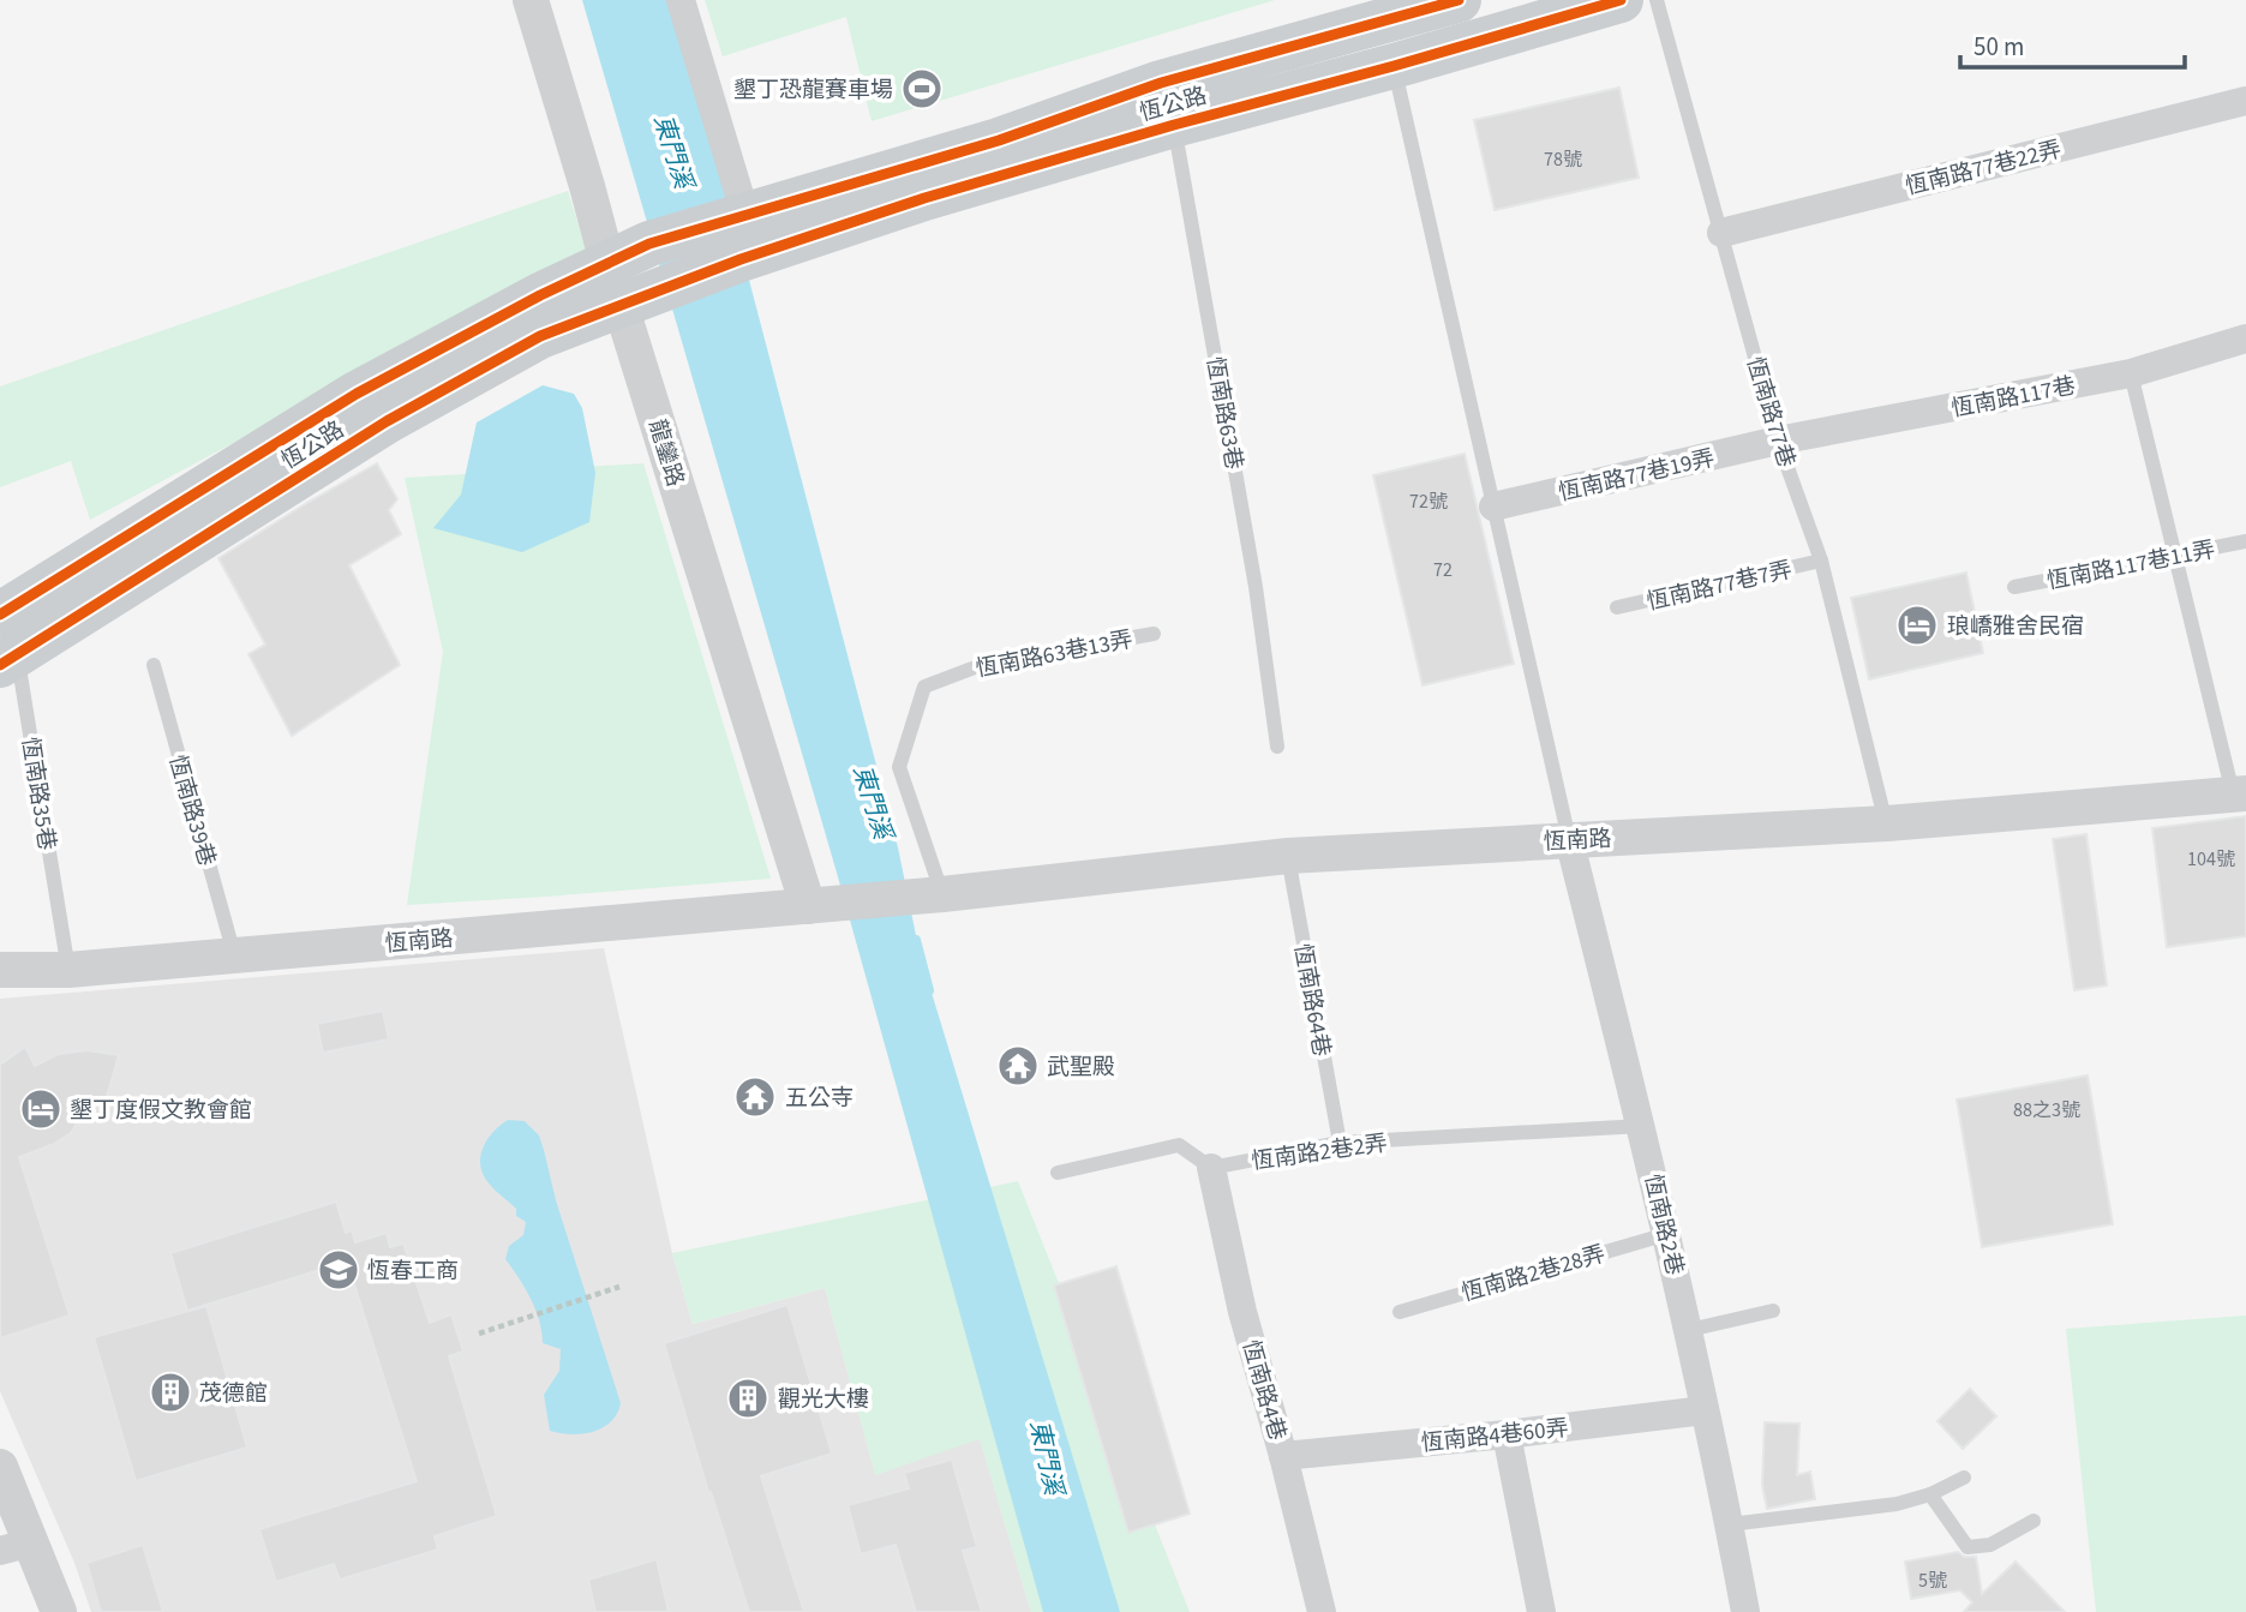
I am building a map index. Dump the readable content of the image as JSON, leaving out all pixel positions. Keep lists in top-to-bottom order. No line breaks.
{"streets":{"main road":["恆公路"],"street":["恆南路77巷22弄","恆南路117巷","龍鑾路","恆南路77巷19弄","恆南路","恆南路2巷","恆南路4巷","恆南路4巷60弄"],"lane":["恆南路77巷","恆南路63巷","恆南路117巷11弄","恆南路77巷7弄","恆南路63巷13弄","恆南路35巷","恆南路39巷","恆南路64巷","恆南路2巷2弄","恆南路2巷28弄"]},"crossings":[["恆公路","恆南路63巷"],["恆公路","龍鑾路"],["恆公路","恆南路35巷"],["恆南路77巷22弄","恆南路77巷"],["恆南路117巷","恆南路77巷"],["恆南路117巷","恆南路77巷19弄"],["恆南路77巷","恆南路77巷19弄"],["恆南路77巷","恆南路77巷7弄"],["恆南路77巷","恆南路"],["龍鑾路","恆南路"],["恆南路63巷13弄","恆南路"],["恆南路35巷","恆南路"],["恆南路39巷","恆南路"],["恆南路","恆南路64巷"],["恆南路","恆南路2巷"],["恆南路64巷","恆南路2巷2弄"],["恆南路2巷2弄","恆南路2巷"],["恆南路2巷2弄","恆南路4巷"],["恆南路2巷","恆南路2巷28弄"],["恆南路2巷","恆南路4巷60弄"],["恆南路4巷","恆南路4巷60弄"]],"water":["東門溪"],"places":{"sports":["墾丁恐龍賽車場"],"hotel":["琅嶠雅舍民宿","墾丁度假文教會館"],"temple":["武聖殿","五公寺"],"school or university":["恆春工商"],"building":["茂德館","觀光大樓"]},"house_numbers":["78號","72號","72","104號","88之3號","5號"],"scale_bar":"50 m"}
